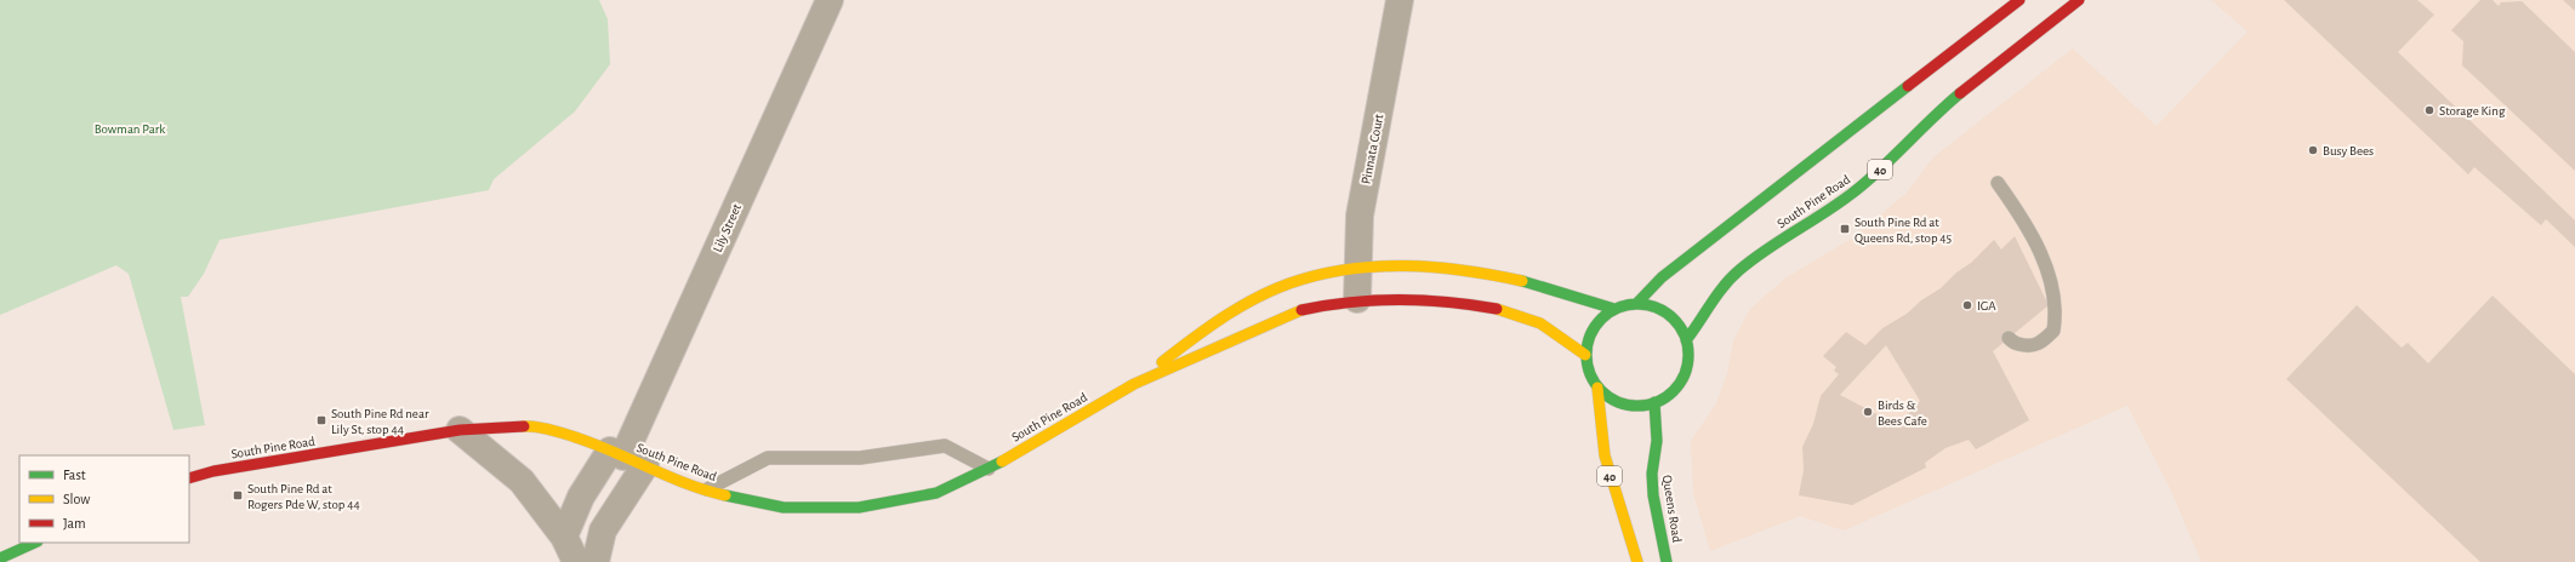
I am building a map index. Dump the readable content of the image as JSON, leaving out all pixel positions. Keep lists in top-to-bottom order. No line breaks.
{"streets":{"main road":["40","South Pine Road","Queens Road"],"street":["Pinnata Court","Lily Street"]},"crossings":[["Pinnata Court","South Pine Road"],["40","South Pine Road"],["40","Queens Road"],["South Pine Road","Lily Street"],["South Pine Road","Queens Road"]],"parks":["Bowman Park"],"places":{"other":["Storage King","Busy Bees","IGA","Birds & Bees Cafe"],"transit":["South Pine Rd at Queens Rd, stop 45","South Pine Rd near Lily St, stop 44","South Pine Rd at Rogers Pde W, stop 44"]},"legend":["Fast","Slow","Jam"]}
